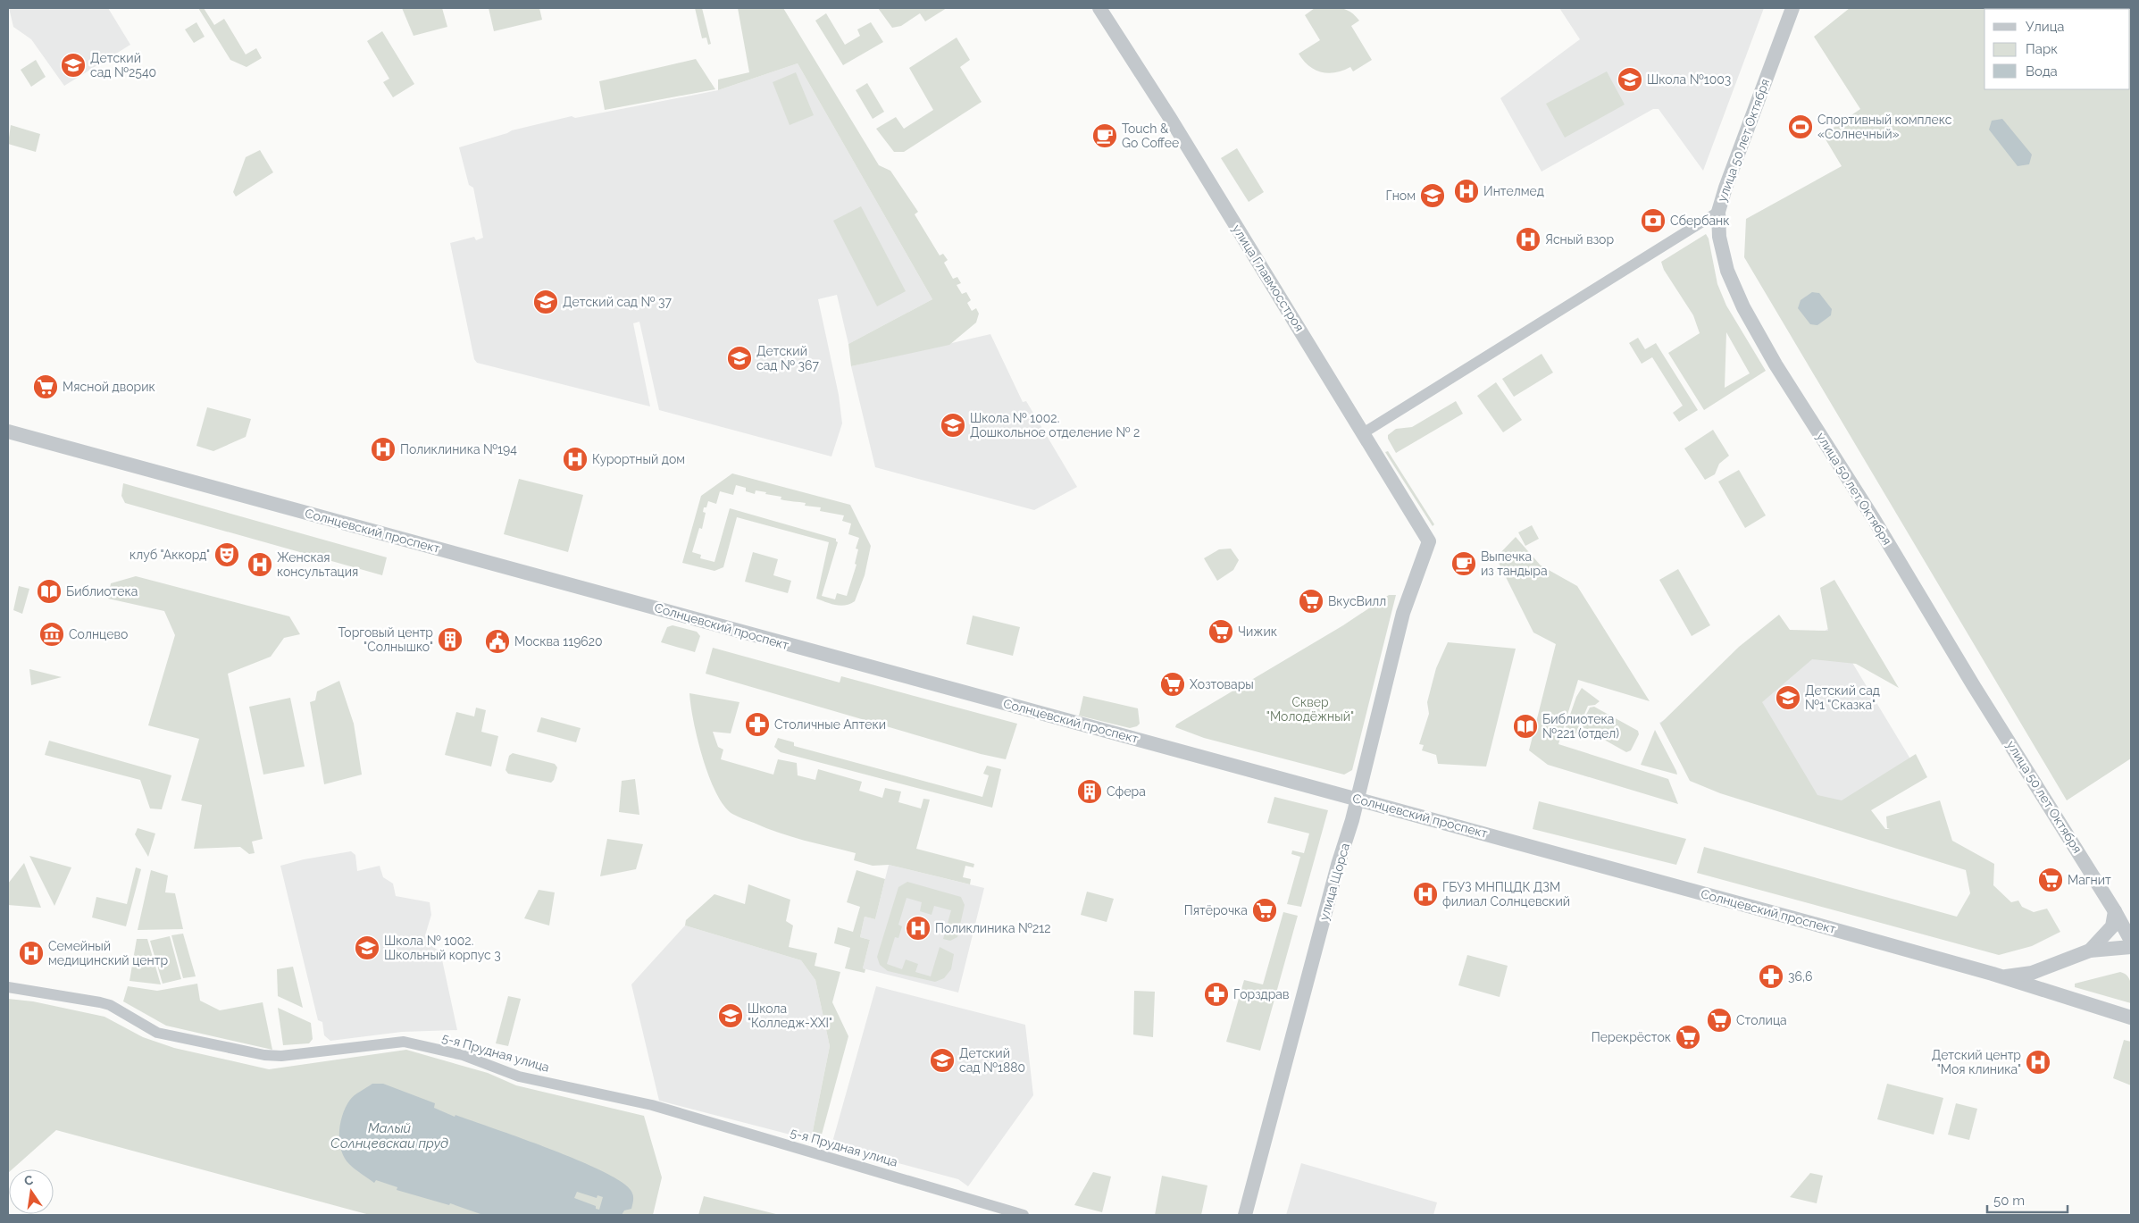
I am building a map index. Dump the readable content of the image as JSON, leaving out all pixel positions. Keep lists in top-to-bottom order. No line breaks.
{"streets":{"street":["улица 50 лет Октября","улица Главмосстроя","Солнцевский проспект","улица Щорса","5-я Прудная улица"]},"crossings":[["улица Главмосстроя","улица Щорса"],["Солнцевский проспект","улица Щорса"]],"water":["Малый Солнцевскаи пруд"],"parks":["Сквер \"Молодёжный\""],"places":{"school or university":["Детский сад №2540","Школа №1003","Гном","Детский сад № 37","Детский сад № 367","Школа № 1002. Дошкольное отделение № 2","Детский сад №1 \"Сказка\"","Школа № 1002. Школьный корпус 3","Школа \"Колледж-XXI\"","Детский сад №1880"],"sports":["Спортивный комплекс «Солнечный»"],"cafe":["Touch & Go Coffee","Выпечка из тандыра"],"hospital":["Интелмед","Ясный взор","Поликлиника №194","Курортный дом","Женская консультация","ГБУЗ МНПЦДК ДЗМ филиал Солнцевский","Поликлиника №212","Семейный медицинский центр","Детский центр \"Моя клиника\""],"bank":["Сбербанк"],"supermarket":["Мясной дворик","ВкусВилл","Чижик","Хозтовары","Магнит","Пятёрочка","Столица","Перекрёсток"],"theatre":["клуб \"Аккорд\""],"library":["Библиотека","Библиотека №221 (отдел)"],"museum":["Солнцево"],"building":["Торговый центр \"Солнышко\"","Сфера"],"public building":["Москва 119620"],"pharmacy":["Столичные Аптеки","36,6","Горздрав"]},"legend":["Улица","Парк","Вода"],"scale_bar":"50 m","north":"top"}
